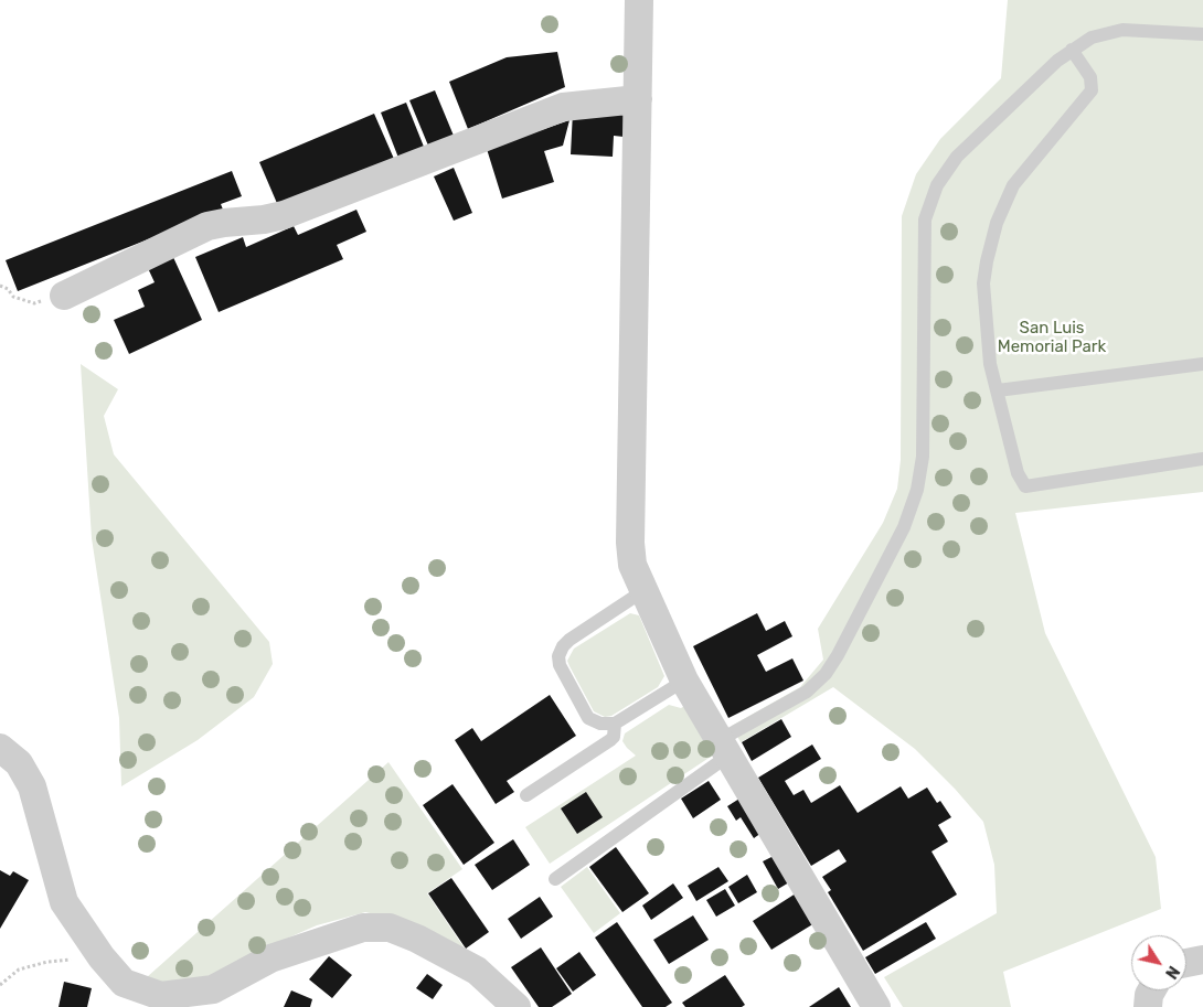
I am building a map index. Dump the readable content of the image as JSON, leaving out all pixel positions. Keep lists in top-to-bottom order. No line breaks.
{"parks":["San Luis Memorial Park"],"north":"bottom right"}
